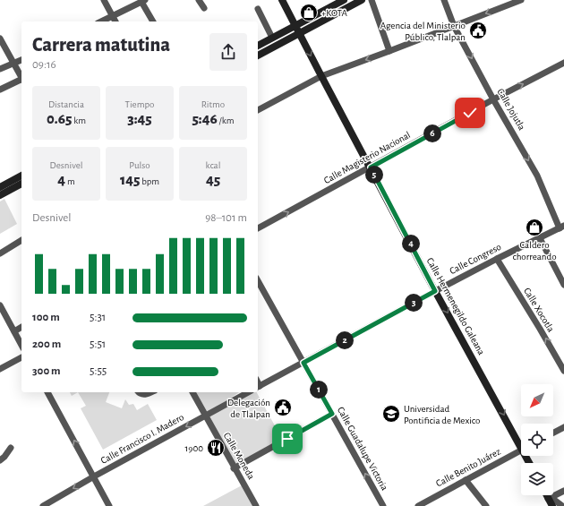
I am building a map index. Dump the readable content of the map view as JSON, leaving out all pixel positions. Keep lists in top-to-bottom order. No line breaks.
{"streets":{"street":["Calle Jojutla","Calle Magisterio Nacional","Calle Congreso","Calle Hermenegildo Galeana","Calle Xocotla","Calle Francisco I. Madero","Calle Guadalupe Victoria","Calle Moneda","Calle Benito Juárez"]},"crossings":[["Calle Jojutla","Calle Magisterio Nacional"],["Calle Jojutla","Calle Congreso"],["Calle Magisterio Nacional","Calle Hermenegildo Galeana"],["Calle Congreso","Calle Hermenegildo Galeana"],["Calle Congreso","Calle Xocotla"],["Calle Congreso","Calle Guadalupe Victoria"],["Calle Francisco I. Madero","Calle Moneda"]],"one_way":["Calle Jojutla","Calle Magisterio Nacional","Calle Hermenegildo Galeana","Calle Francisco I. Madero","Calle Guadalupe Victoria"],"places":{"shop":["+KOTA","Caldero chorreando"],"public building":["Agencia del Ministerio Público, Tlalpan","Delegación de Tlalpan"],"school or university":["Universidad Pontificia de Mexico"],"restaurant":["1900"]},"north":"bottom left","page":{"heading":["Carrera matutina","09:16"],"stats":[["Distancia","0.65 km"],["Tiempo","3:45"],["Ritmo","5:46 /km"],["Desnivel","4 m"],["Pulso","145 bpm"],["kcal","45"]],"pins":["6","5","4","3","2","1"],"chart":["Desnivel","98–101 m"],"list":[{"name":"100 m","note":"5:31"},{"name":"200 m","note":"5:51"},{"name":"300 m","note":"5:55"}]}}
